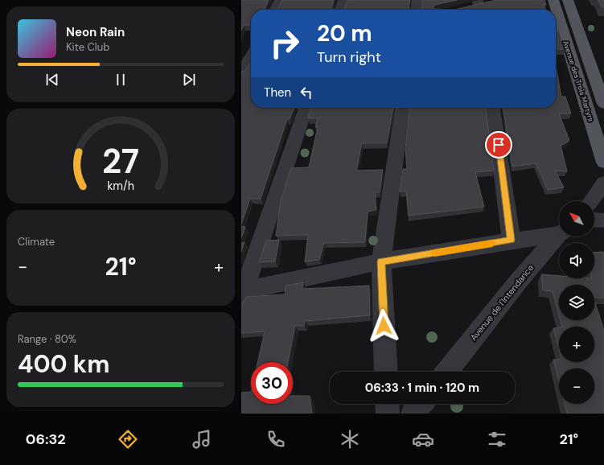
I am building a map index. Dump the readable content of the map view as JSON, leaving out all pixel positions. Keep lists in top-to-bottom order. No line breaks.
{"streets":{"main road":["Avenue des Trois Martyrs"],"street":["Avenue de l'Intendance"]},"north":"top left","page":{"turn":["20 m","Turn right"],"song":["Neon Rain","Kite Club"],"then":"Then","map_buttons":["+","−"],"tile":["Climate",["Range · 80%","400 km"]],"heat":["−","21°","+"],"limit":"30","trip":"06:33 · 1 min · 120 m","tabs":["06:32","21°"],"gauge":["27","km/h"]}}
